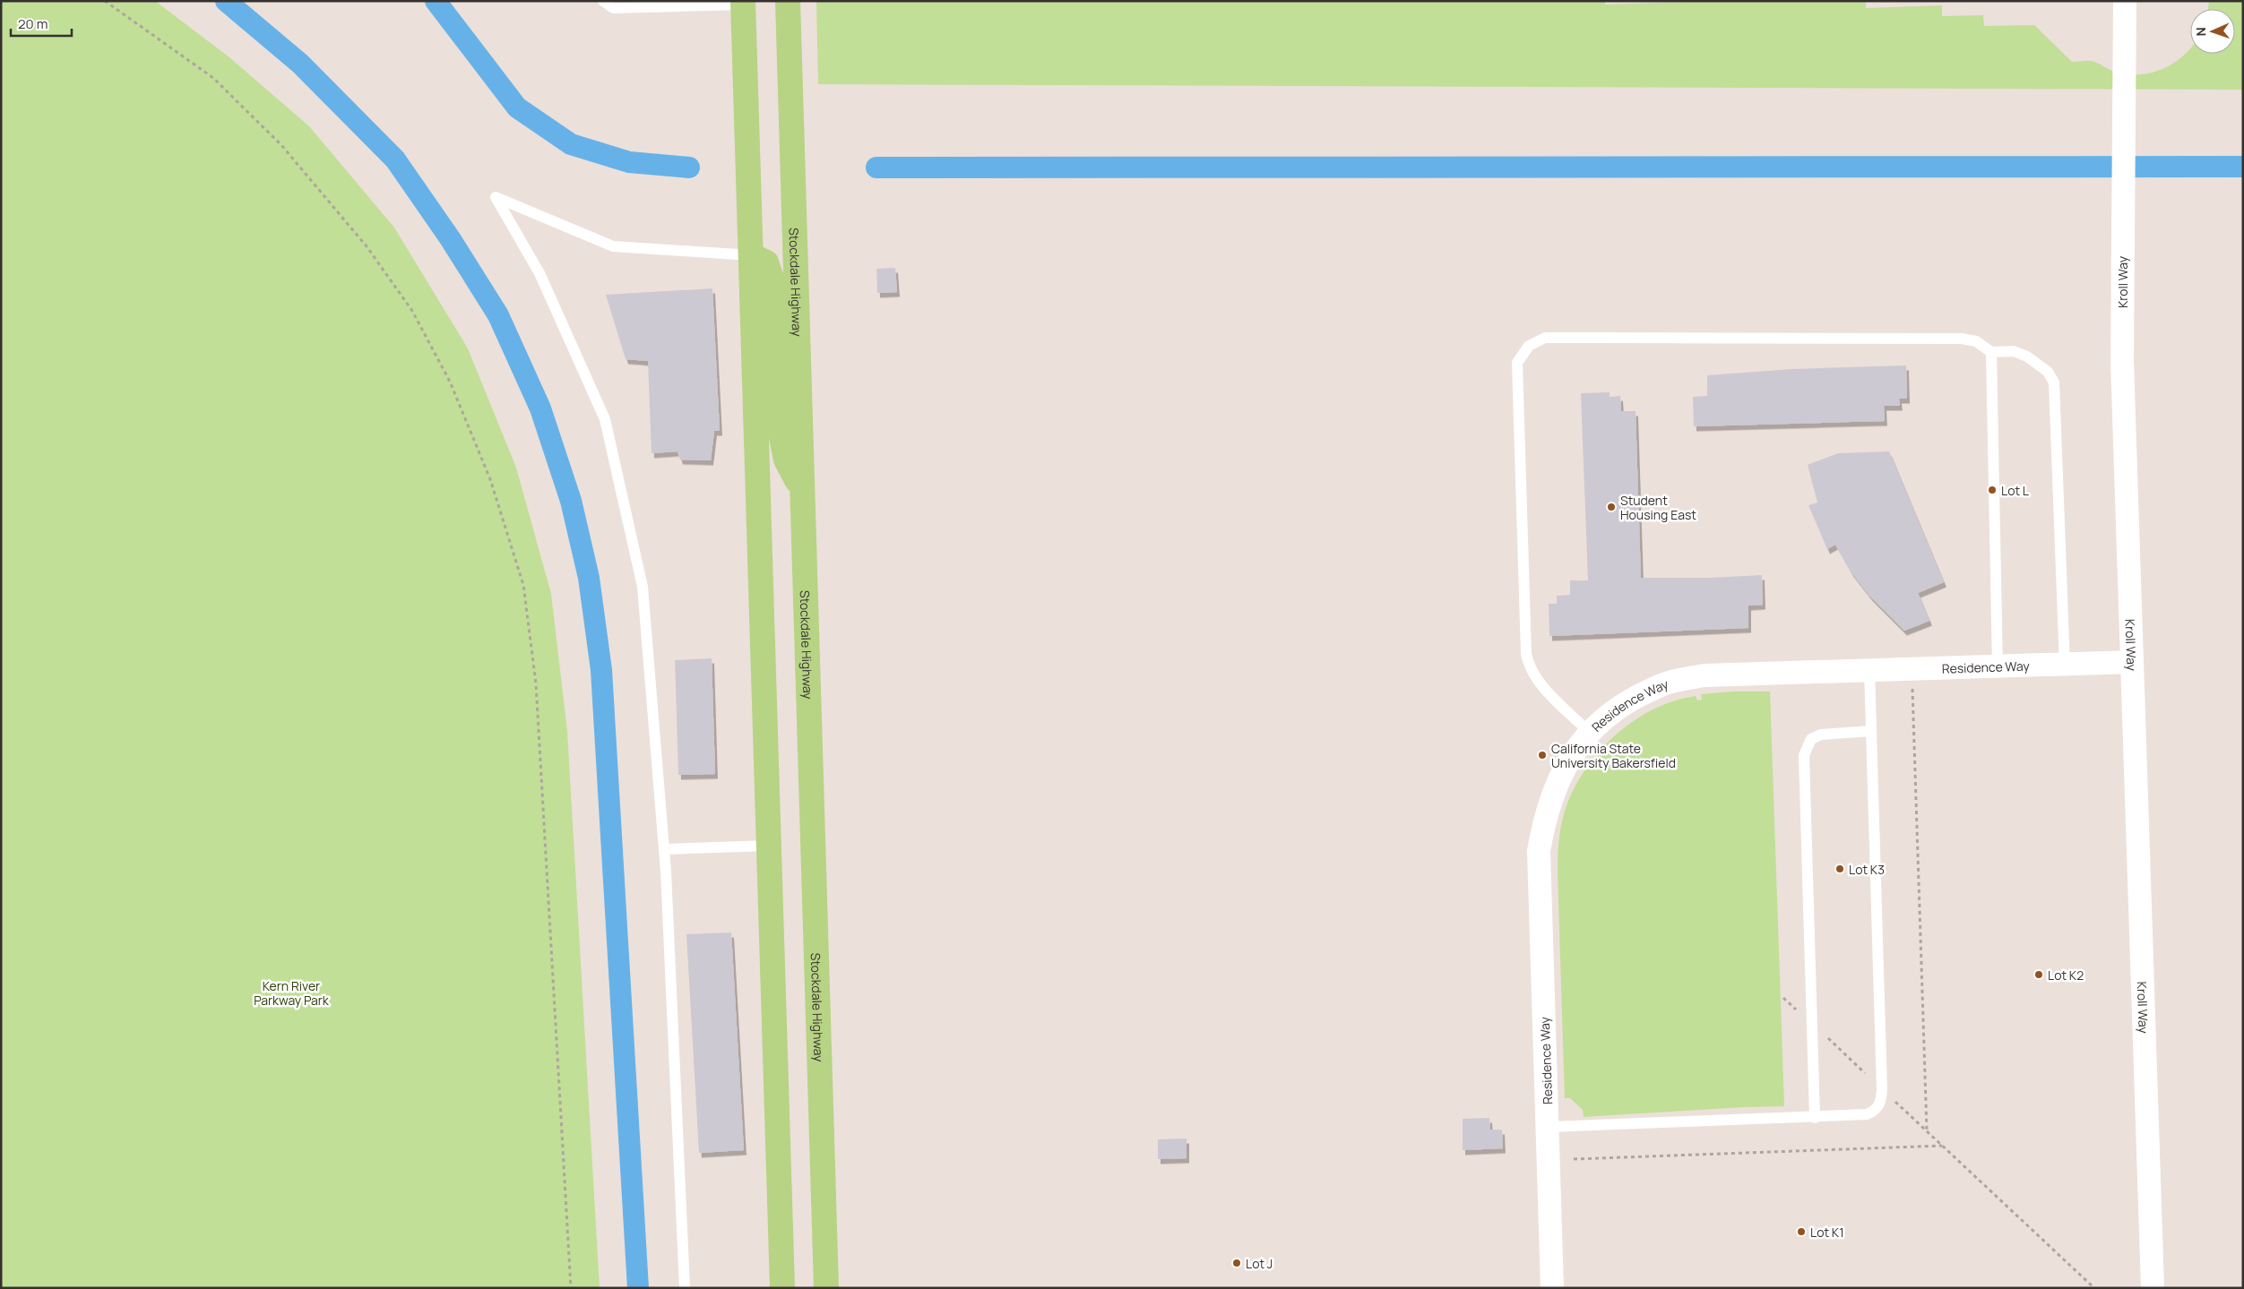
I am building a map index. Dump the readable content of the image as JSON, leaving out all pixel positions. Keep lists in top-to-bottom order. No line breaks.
{"streets":{"main road":["Stockdale Highway"],"street":["Kroll Way","Residence Way"]},"crossings":[["Kroll Way","Residence Way"]],"parks":["Kern River Parkway Park"],"places":["Lot L","Student Housing East","California State University Bakersfield","Lot K3","Lot K2","Lot K1","Lot J"],"scale_bar":"20 m","north":"left"}
